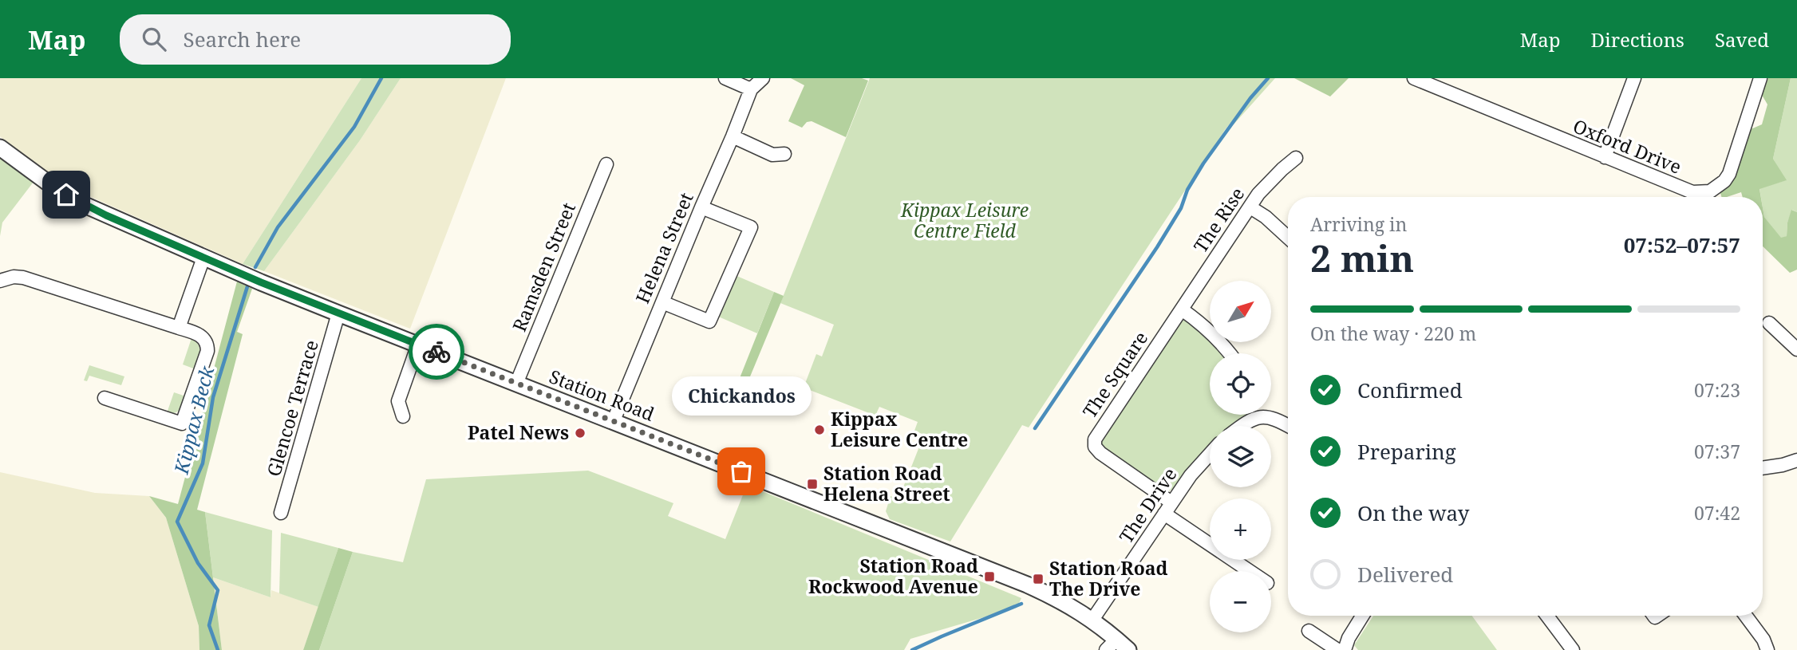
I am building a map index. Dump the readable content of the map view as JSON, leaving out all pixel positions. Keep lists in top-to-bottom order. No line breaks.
{"streets":{"street":["Oxford Drive","The Rise","Helena Street","Ramsden Street","The Square","Station Road","Glencoe Terrace","The Drive"]},"crossings":[["The Rise","The Square"],["Helena Street","Station Road"],["Ramsden Street","Station Road"],["The Square","The Drive"],["Station Road","Glencoe Terrace"],["Station Road","The Drive"]],"water":["Kippax Beck"],"parks":["Kippax Leisure Centre Field"],"places":{"other":["Kippax Leisure Centre","Patel News","Chickandos"],"transit":["Station Road Helena Street","Station Road Rockwood Avenue","Station Road The Drive"]},"north":"top right","page":{"header":"Map","search":"Search here","nav":["Map","Directions","Saved"],"heading":["2 min","Arriving in","07:52–07:57"],"map_buttons":["+","−"],"bar":"On the way · 220 m","list":[["Confirmed","07:23"],["Preparing","07:37"],["On the way","07:42"],"Delivered"],"bubble":"Chickandos"}}
